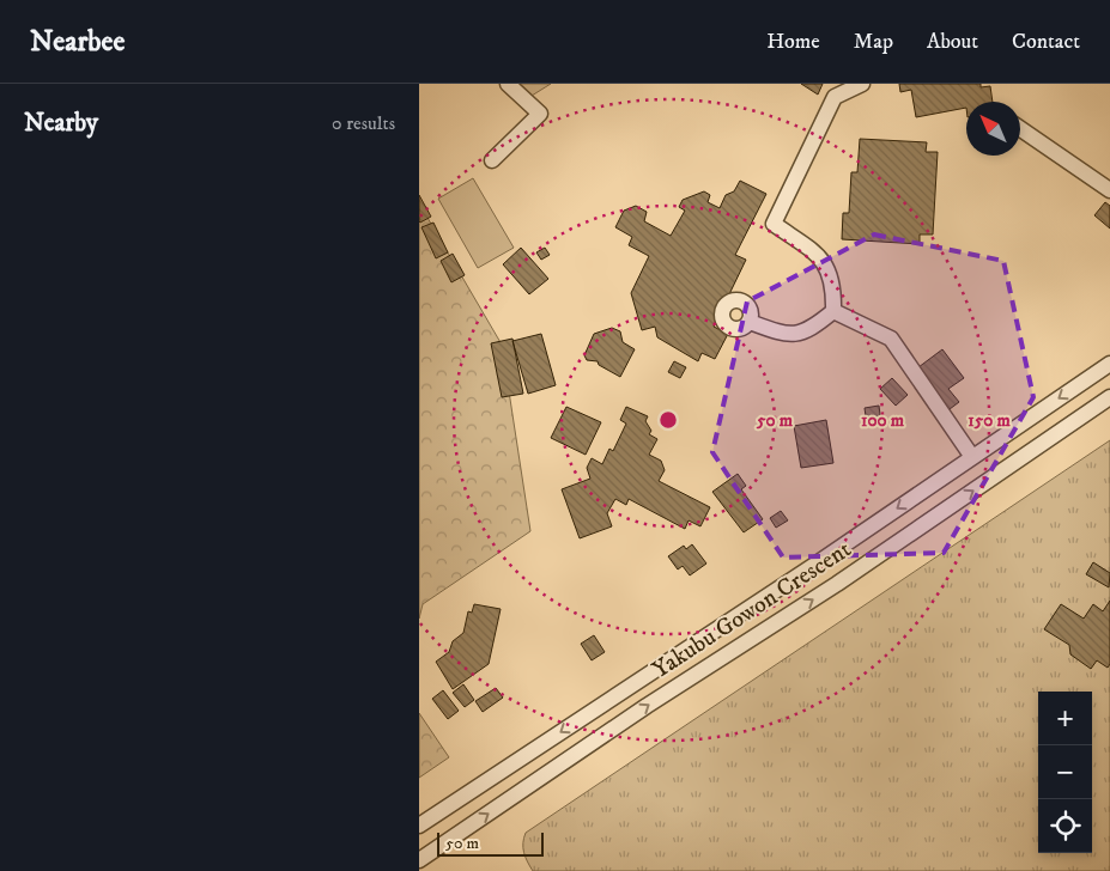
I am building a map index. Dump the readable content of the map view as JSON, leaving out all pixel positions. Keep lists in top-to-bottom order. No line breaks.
{"streets":{"street":["Yakubu Gowon Crescent"]},"scale_bar":"50 m","north":"top left","page":{"header":"Nearbee","nav":["Home","Map","About","Contact"],"heading":["Nearby","0 results"],"map_buttons":["+","−"],"scale":"50 m"},"rings":["50 m","100 m","150 m"]}
